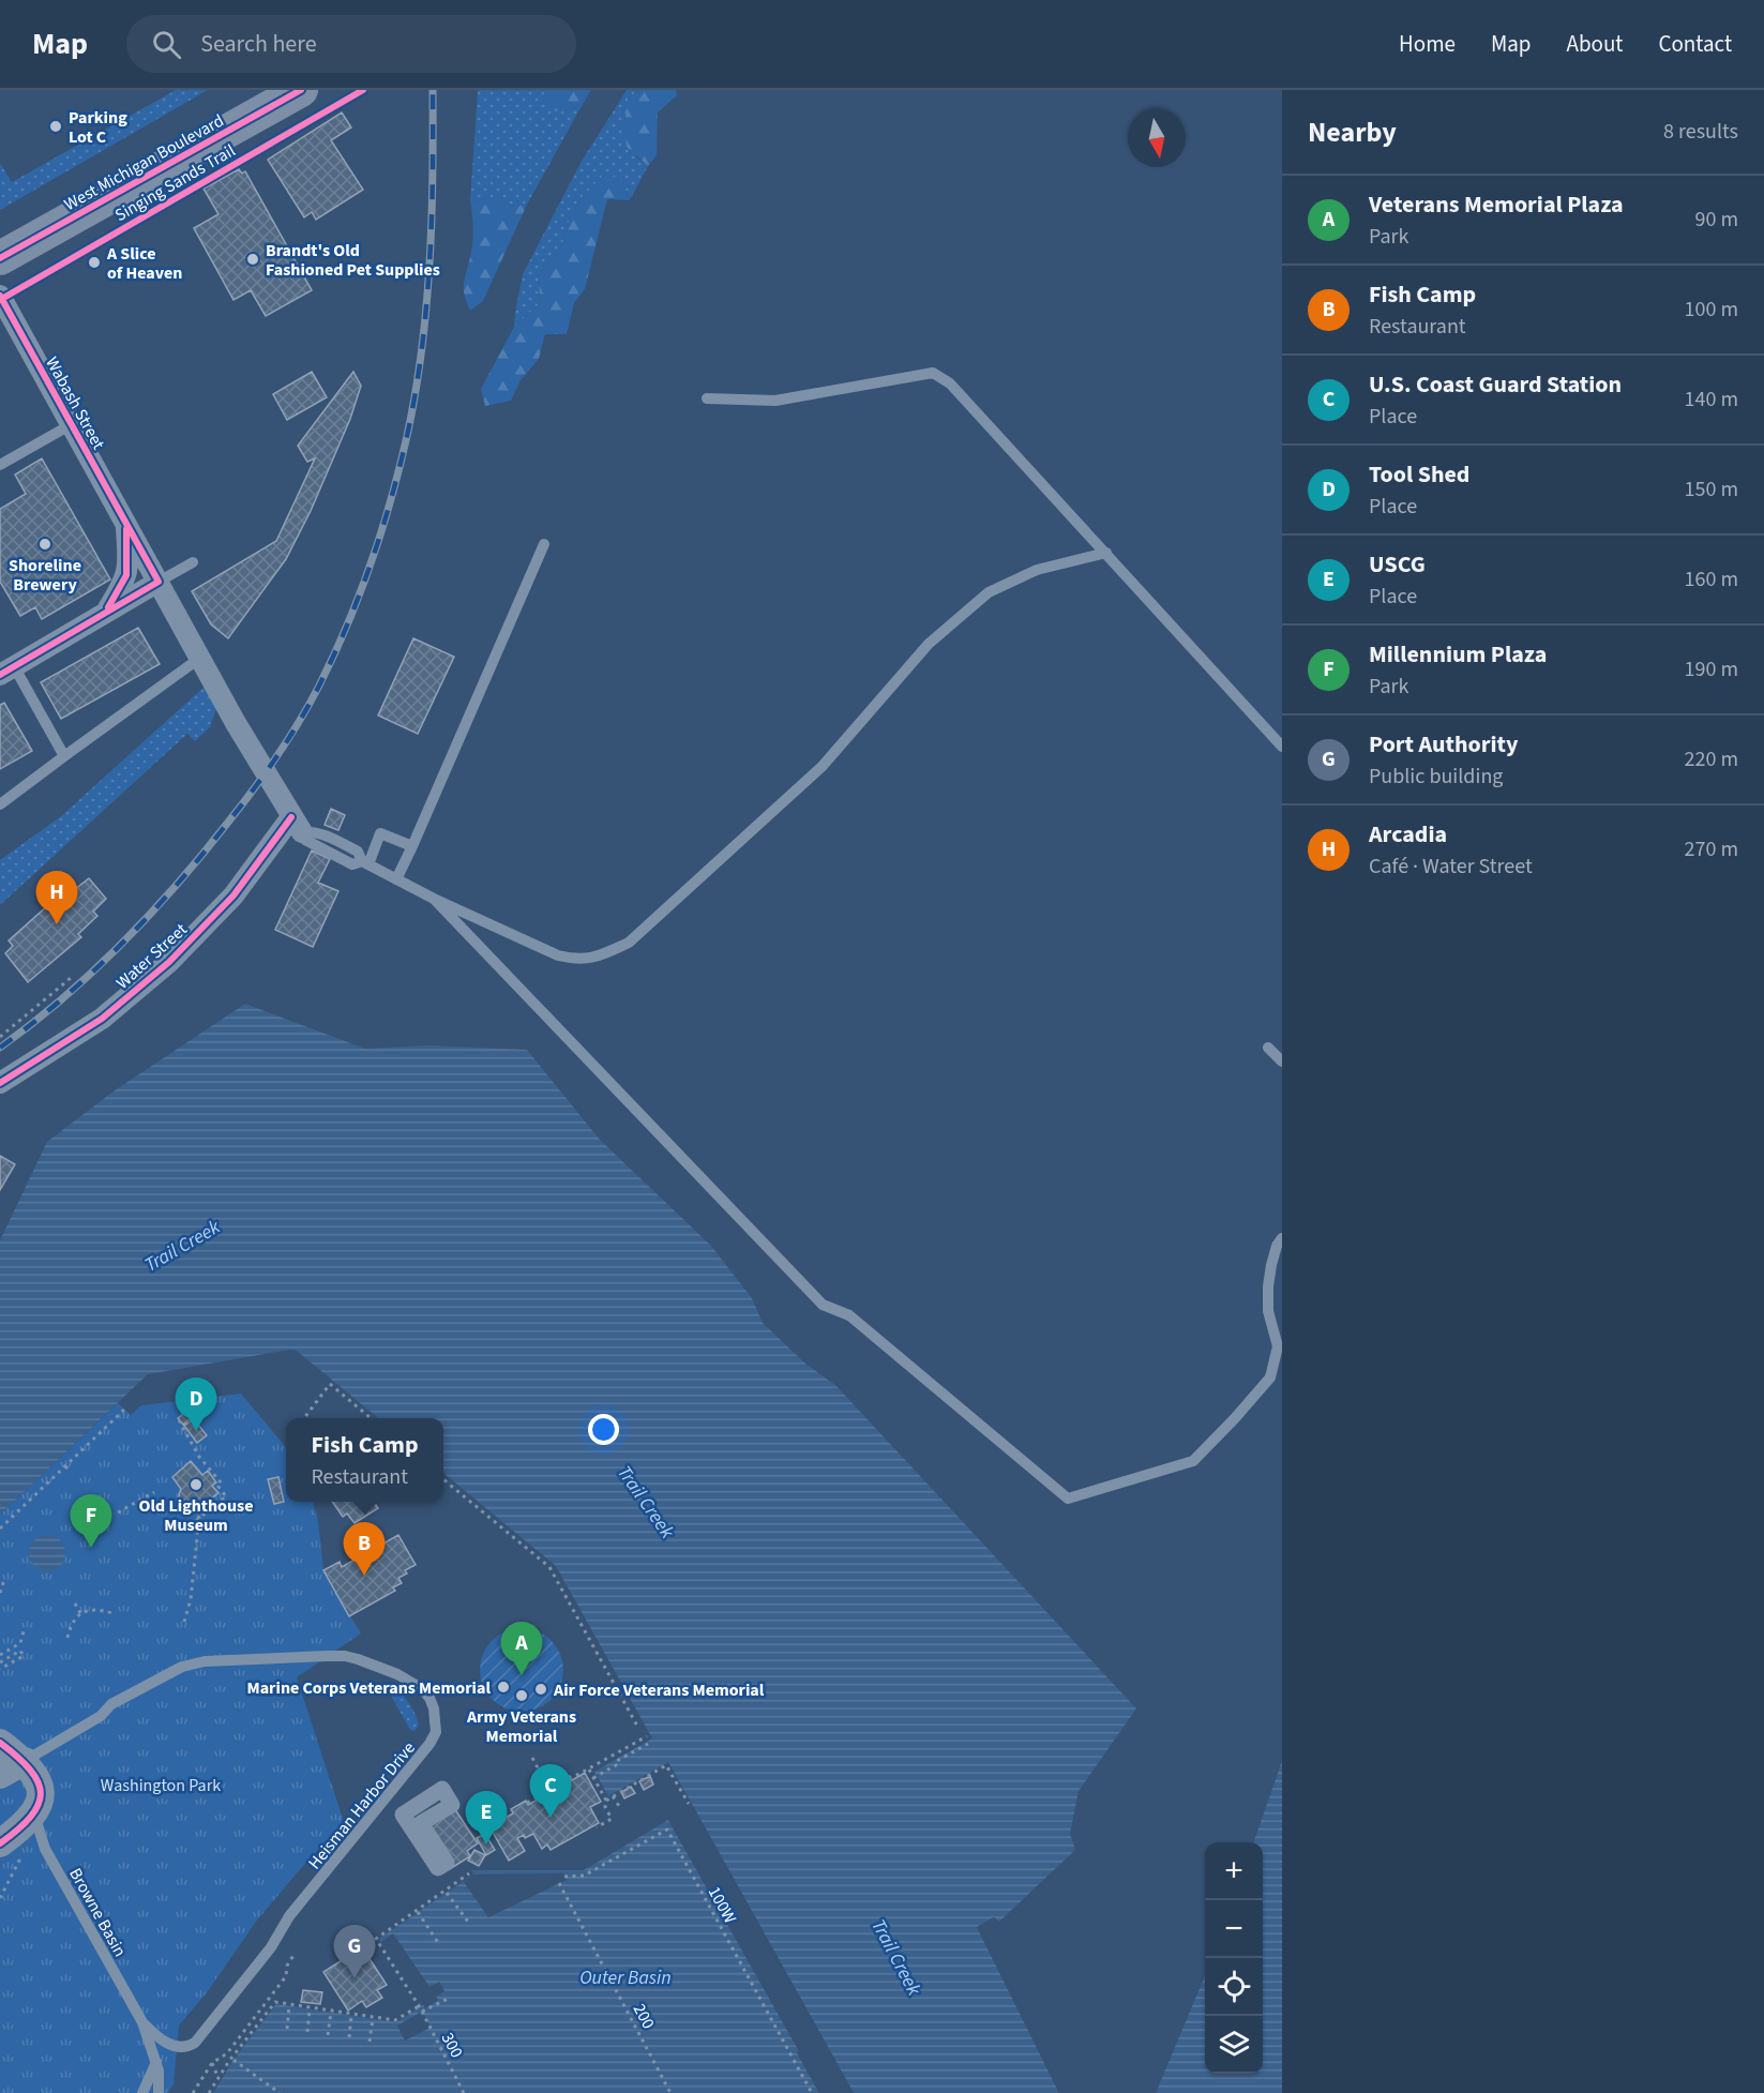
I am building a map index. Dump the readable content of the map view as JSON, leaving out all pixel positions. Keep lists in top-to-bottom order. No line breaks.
{"streets":{"main road":["West Michigan Boulevard"],"street":["Wabash Street","Water Street"],"lane":["Heisman Harbor Drive","Browne Basin"],"path":["100W","200","300"],"cycle path":["Singing Sands Trail"]},"crossings":[["Wabash Street","Water Street"],["Heisman Harbor Drive","Browne Basin"]],"water":["Trail Creek","Outer Basin"],"parks":["Washington Park"],"places":["Parking Lot C","Brandt's Old Fashioned Pet Supplies","A Slice of Heaven","Shoreline Brewery","Old Lighthouse Museum","Marine Corps Veterans Memorial","Air Force Veterans Memorial","Army Veterans Memorial"],"north":"bottom","page":{"header":"Map","search":"Search here","nav":["Home","Map","About","Contact"],"heading":["Nearby","8 results"],"list":[{"mark":"A","name":"Veterans Memorial Plaza","note":"Park","value":"90 m"},{"mark":"B","name":"Fish Camp","note":"Restaurant","value":"100 m"},{"mark":"C","name":"U.S. Coast Guard Station","note":"Place","value":"140 m"},{"mark":"D","name":"Tool Shed","note":"Place","value":"150 m"},{"mark":"E","name":"USCG","note":"Place","value":"160 m"},{"mark":"F","name":"Millennium Plaza","note":"Park","value":"190 m"},{"mark":"G","name":"Port Authority","note":"Public building","value":"220 m"},{"mark":"H","name":"Arcadia","note":"Café · Water Street","value":"270 m"}],"pins":["H","D","F","B","A","C","E","G"],"popup":["Fish Camp","Restaurant"],"map_buttons":["+","−"]}}
